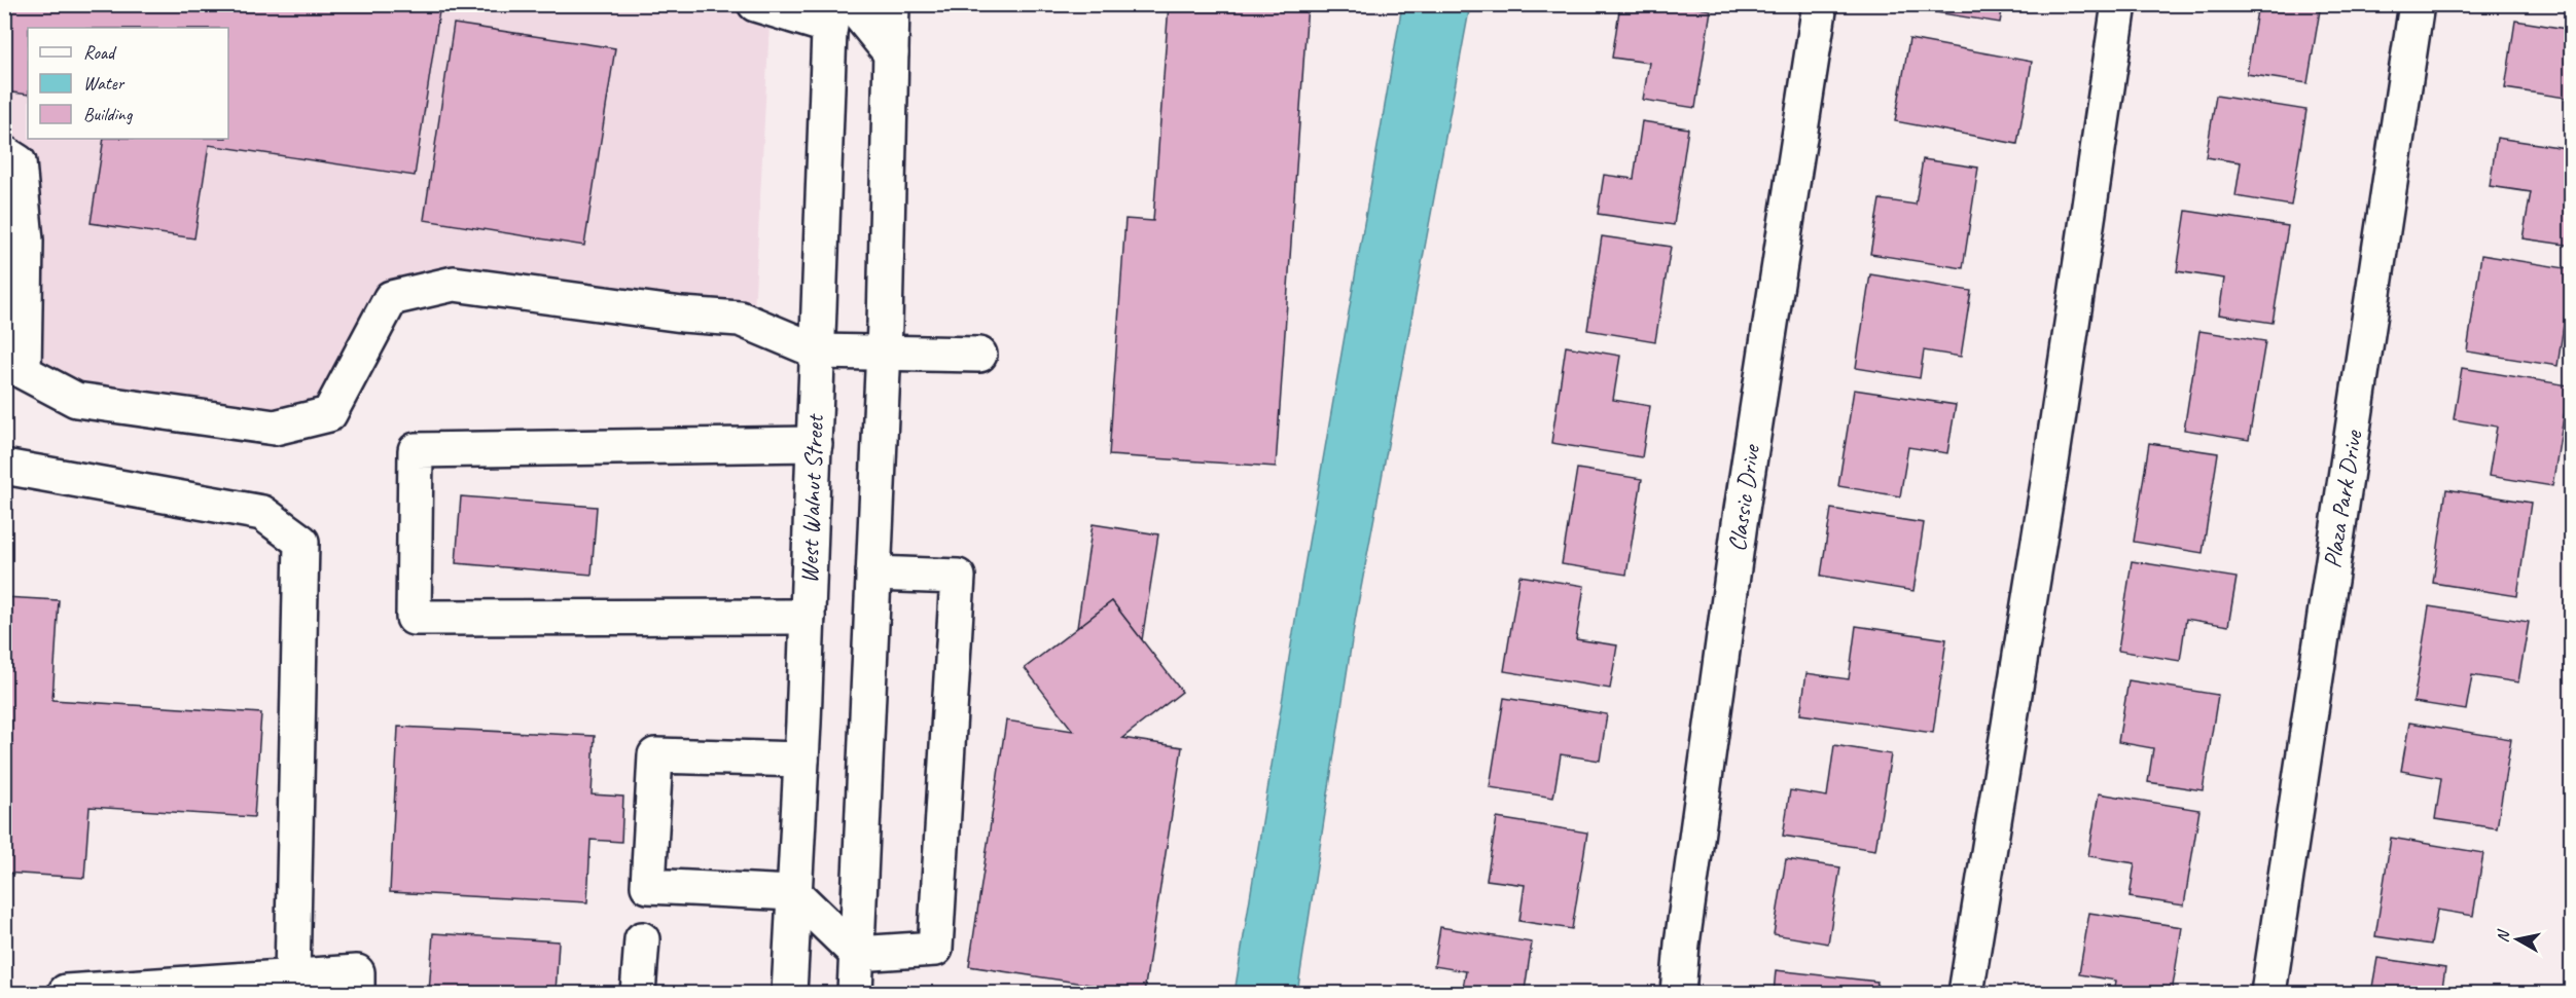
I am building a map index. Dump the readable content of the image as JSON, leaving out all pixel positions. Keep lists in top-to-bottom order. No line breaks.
{"streets":{"main road":["Classic Drive","West Walnut Street","Plaza Park Drive"]},"legend":["Road","Water","Building"],"north":"left"}
